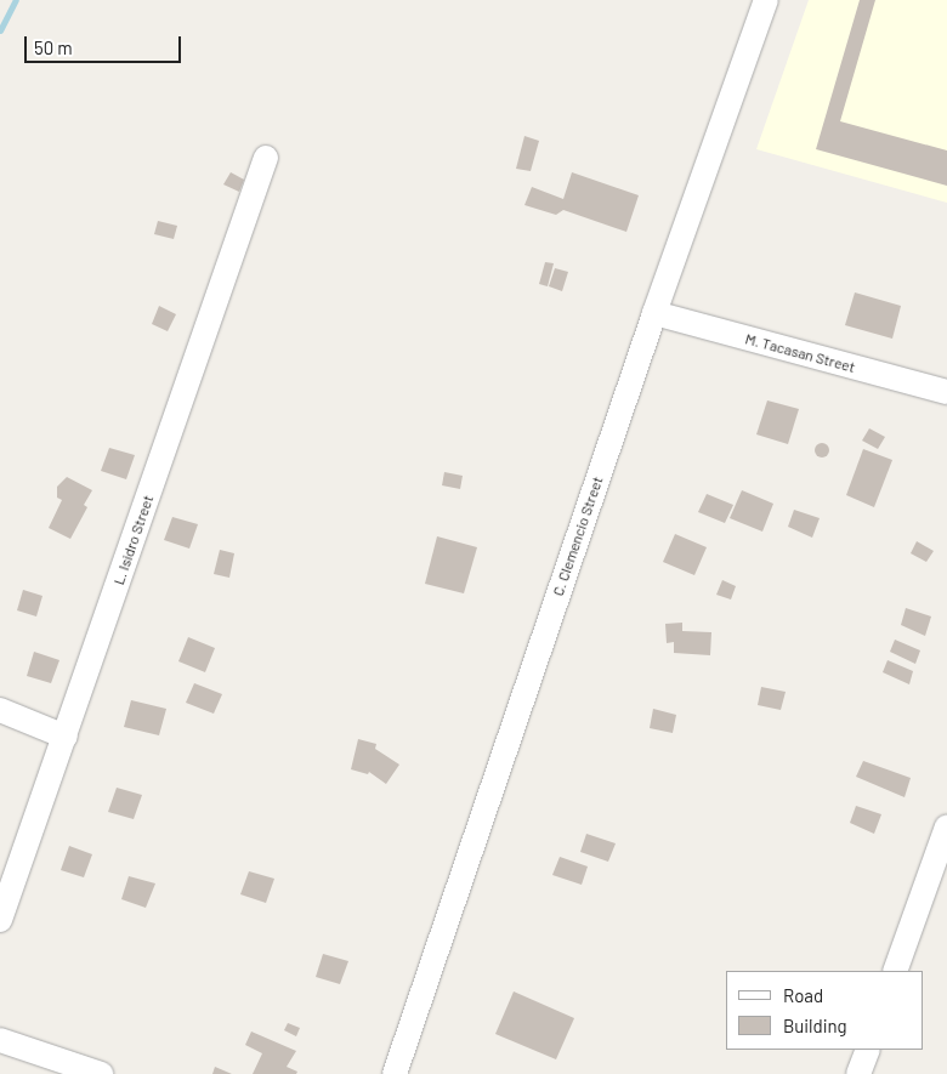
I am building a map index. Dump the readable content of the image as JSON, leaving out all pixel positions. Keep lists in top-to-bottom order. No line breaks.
{"streets":{"street":["M. Tacasan Street","C. Clemencio Street","L. Isidro Street"]},"crossings":[["M. Tacasan Street","C. Clemencio Street"]],"legend":["Road","Building"],"scale_bar":"50 m"}
